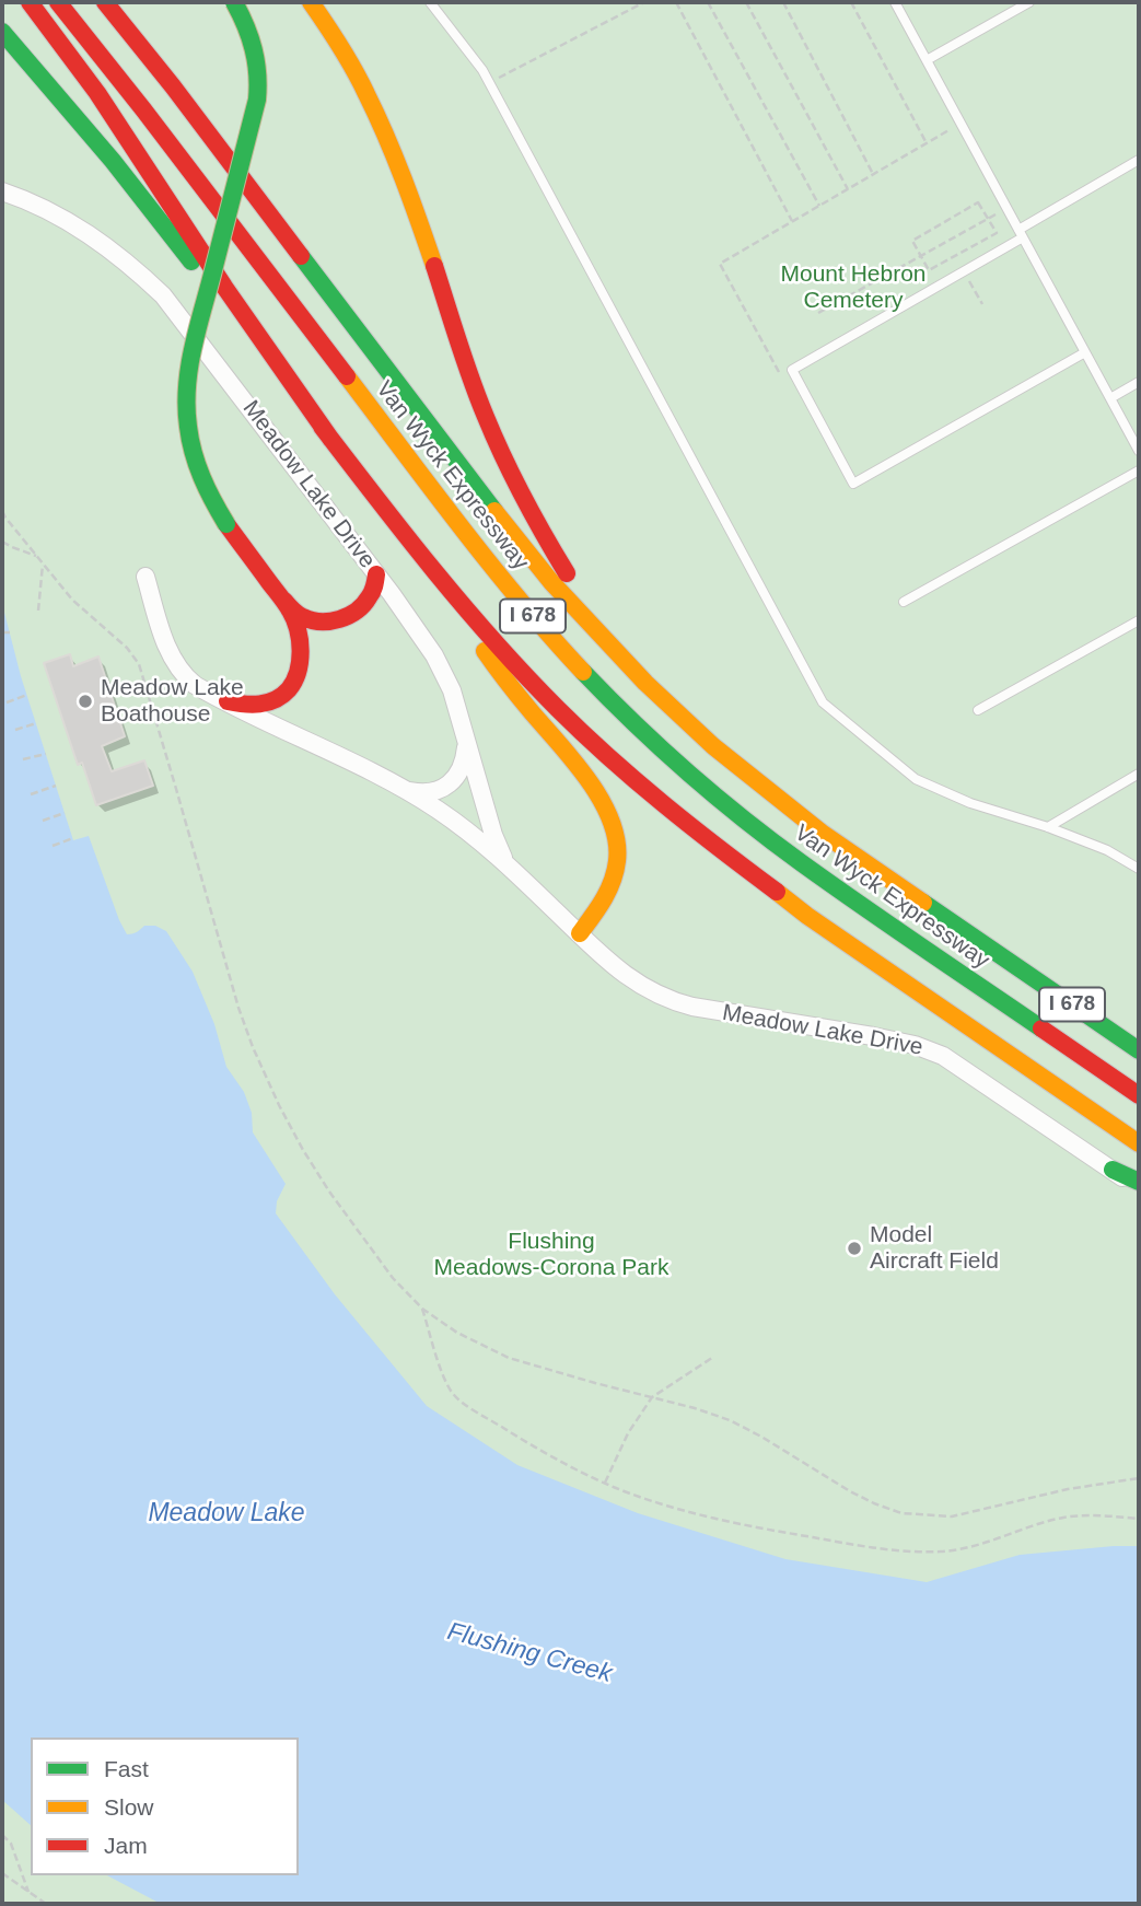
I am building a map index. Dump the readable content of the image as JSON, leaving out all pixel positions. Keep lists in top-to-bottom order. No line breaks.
{"streets":{"main road":["Van Wyck Expressway","I 678"],"street":["Meadow Lake Drive"]},"water":["Meadow Lake","Flushing Creek"],"parks":["Mount Hebron Cemetery","Flushing Meadows-Corona Park"],"places":["Meadow Lake Boathouse","Model Aircraft Field"],"legend":["Fast","Slow","Jam"]}
